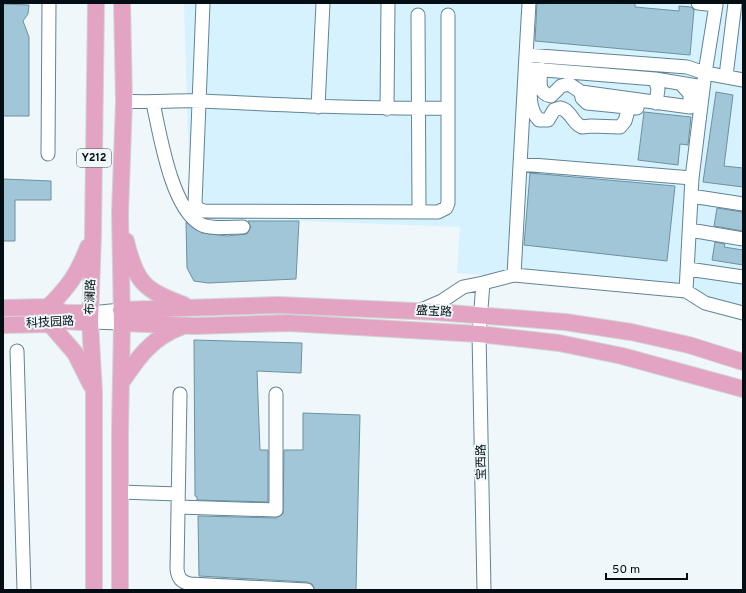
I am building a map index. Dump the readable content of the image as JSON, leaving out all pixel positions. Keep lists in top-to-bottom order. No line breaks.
{"streets":{"main road":["Y212","布澜路","盛宝路","科技园路"],"street":["宝西路"]},"crossings":[["Y212","盛宝路"],["Y212","科技园路"],["布澜路","科技园路"],["盛宝路","科技园路"],["盛宝路","宝西路"]],"scale_bar":"50 m"}
